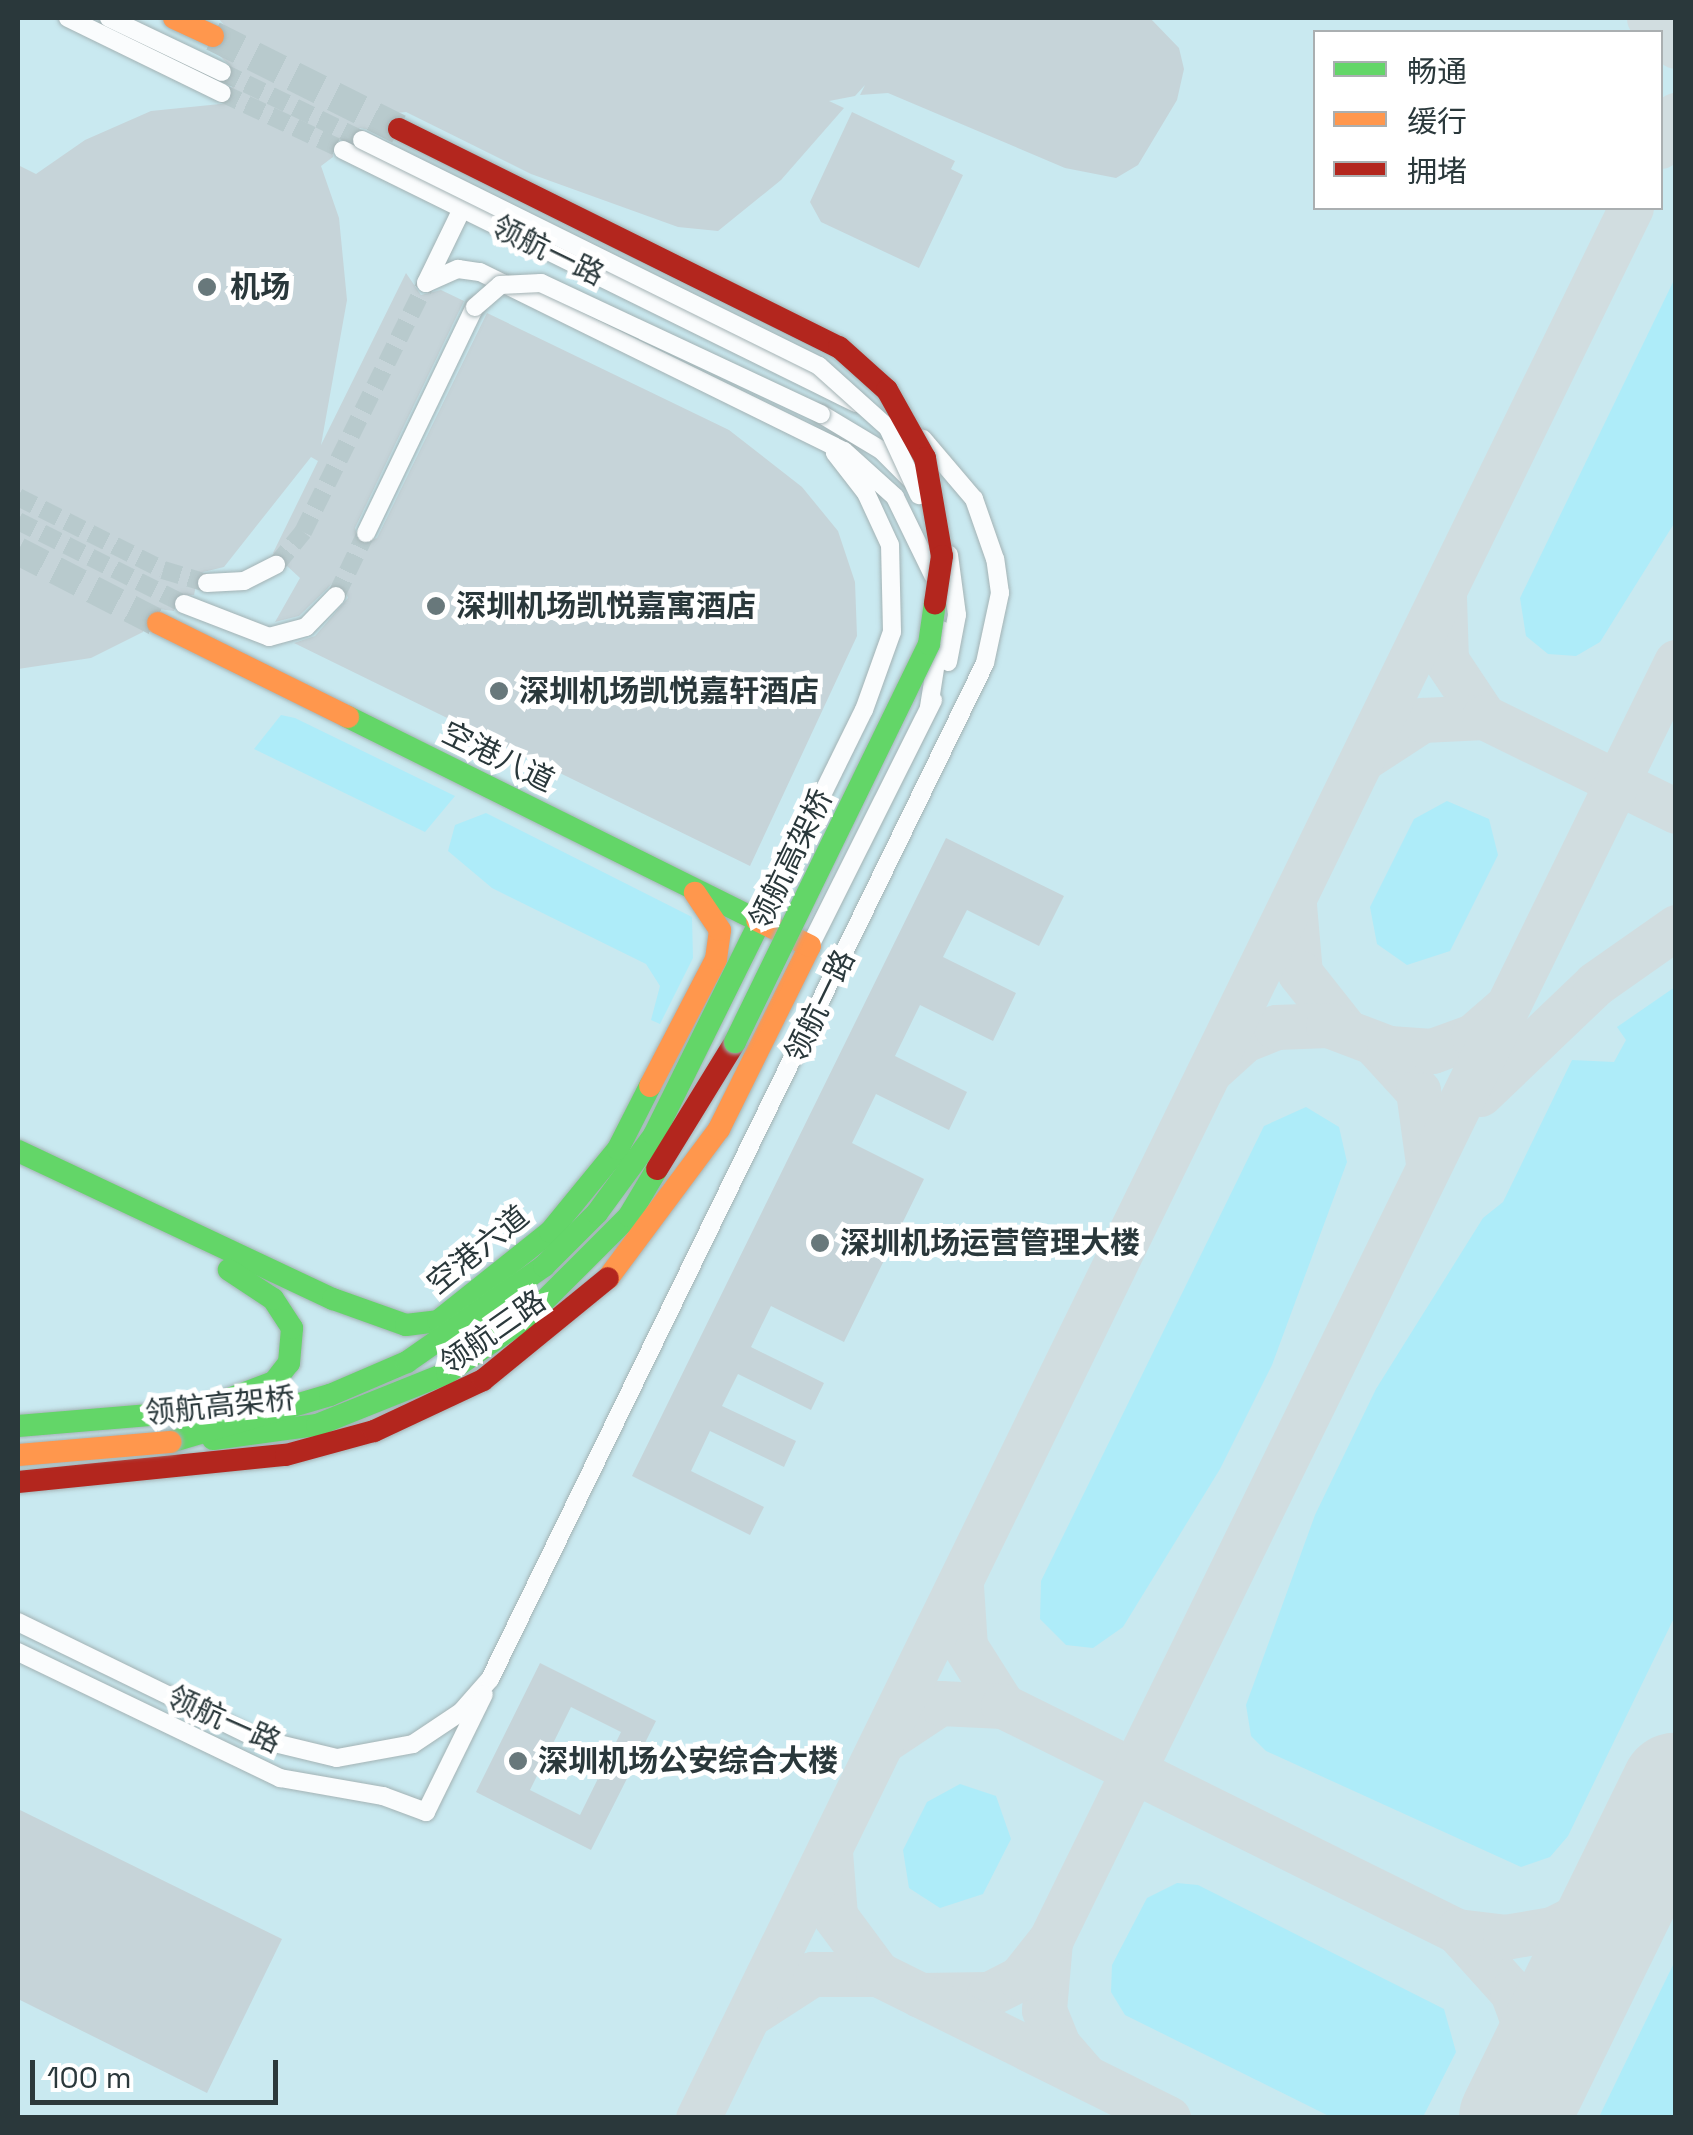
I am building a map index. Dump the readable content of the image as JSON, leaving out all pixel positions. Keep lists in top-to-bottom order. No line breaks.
{"streets":{"main road":["空港八道","领航高架桥","空港六道","领航三路"],"street":["领航一路"]},"crossings":[["空港八道","空港六道"],["空港八道","领航三路"]],"places":["机场","深圳机场凯悦嘉寓酒店","深圳机场凯悦嘉轩酒店","深圳机场运营管理大楼","深圳机场公安综合大楼"],"legend":["畅通","缓行","拥堵"],"scale_bar":"100 m"}
